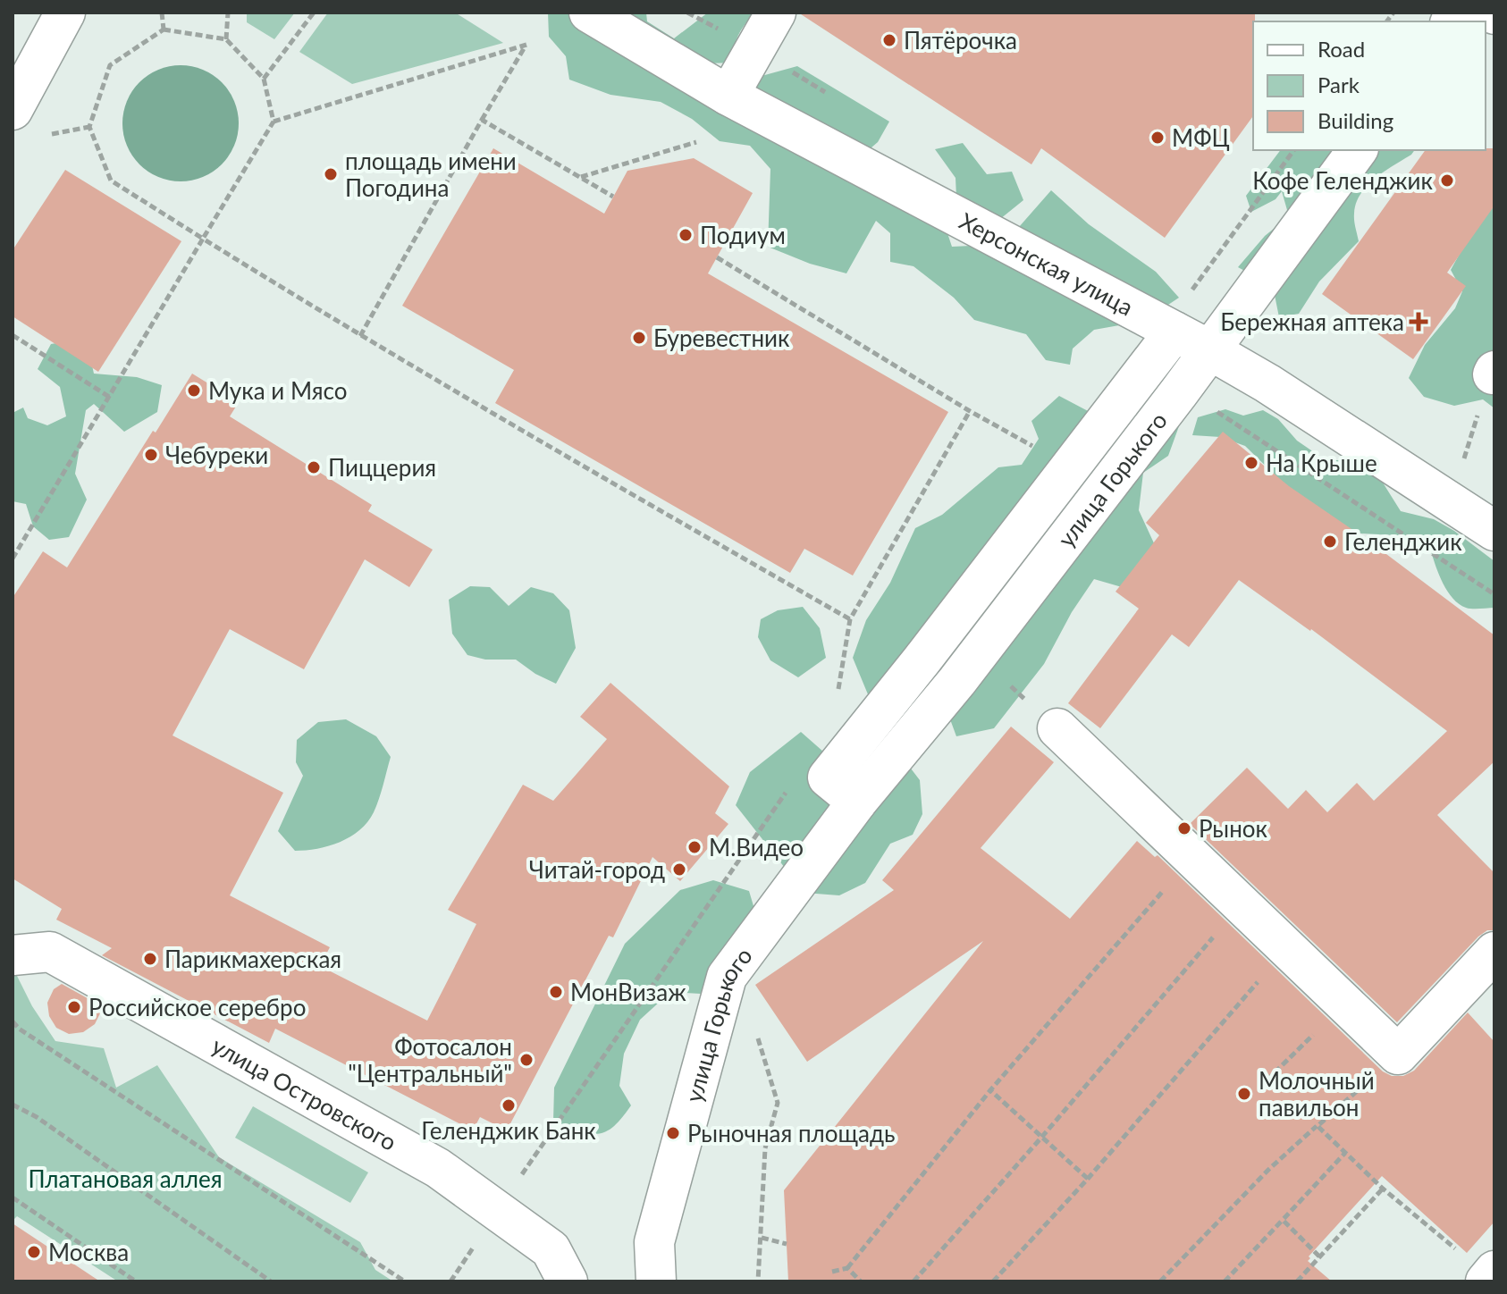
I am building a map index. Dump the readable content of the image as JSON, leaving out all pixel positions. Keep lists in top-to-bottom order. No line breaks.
{"streets":{"street":["Херсонская улица","улица Горького","улица Островского"]},"crossings":[["Херсонская улица","улица Горького"]],"parks":["Платановая аллея"],"places":{"other":["Пятёрочка","МФЦ","площадь имени Погодина","Кофе Геленджик","Подиум","Буревестник","Мука и Мясо","Чебуреки","На Крыше","Пиццерия","Геленджик","Рынок","М.Видео","Читай-город","Парикмахерская","МонВизаж","Российское серебро","Фотосалон \"Центральный\"","Молочный павильон","Геленджик Банк","Рыночная площадь","Москва"],"health":["Бережная аптека"]},"legend":["Road","Park","Building"]}
